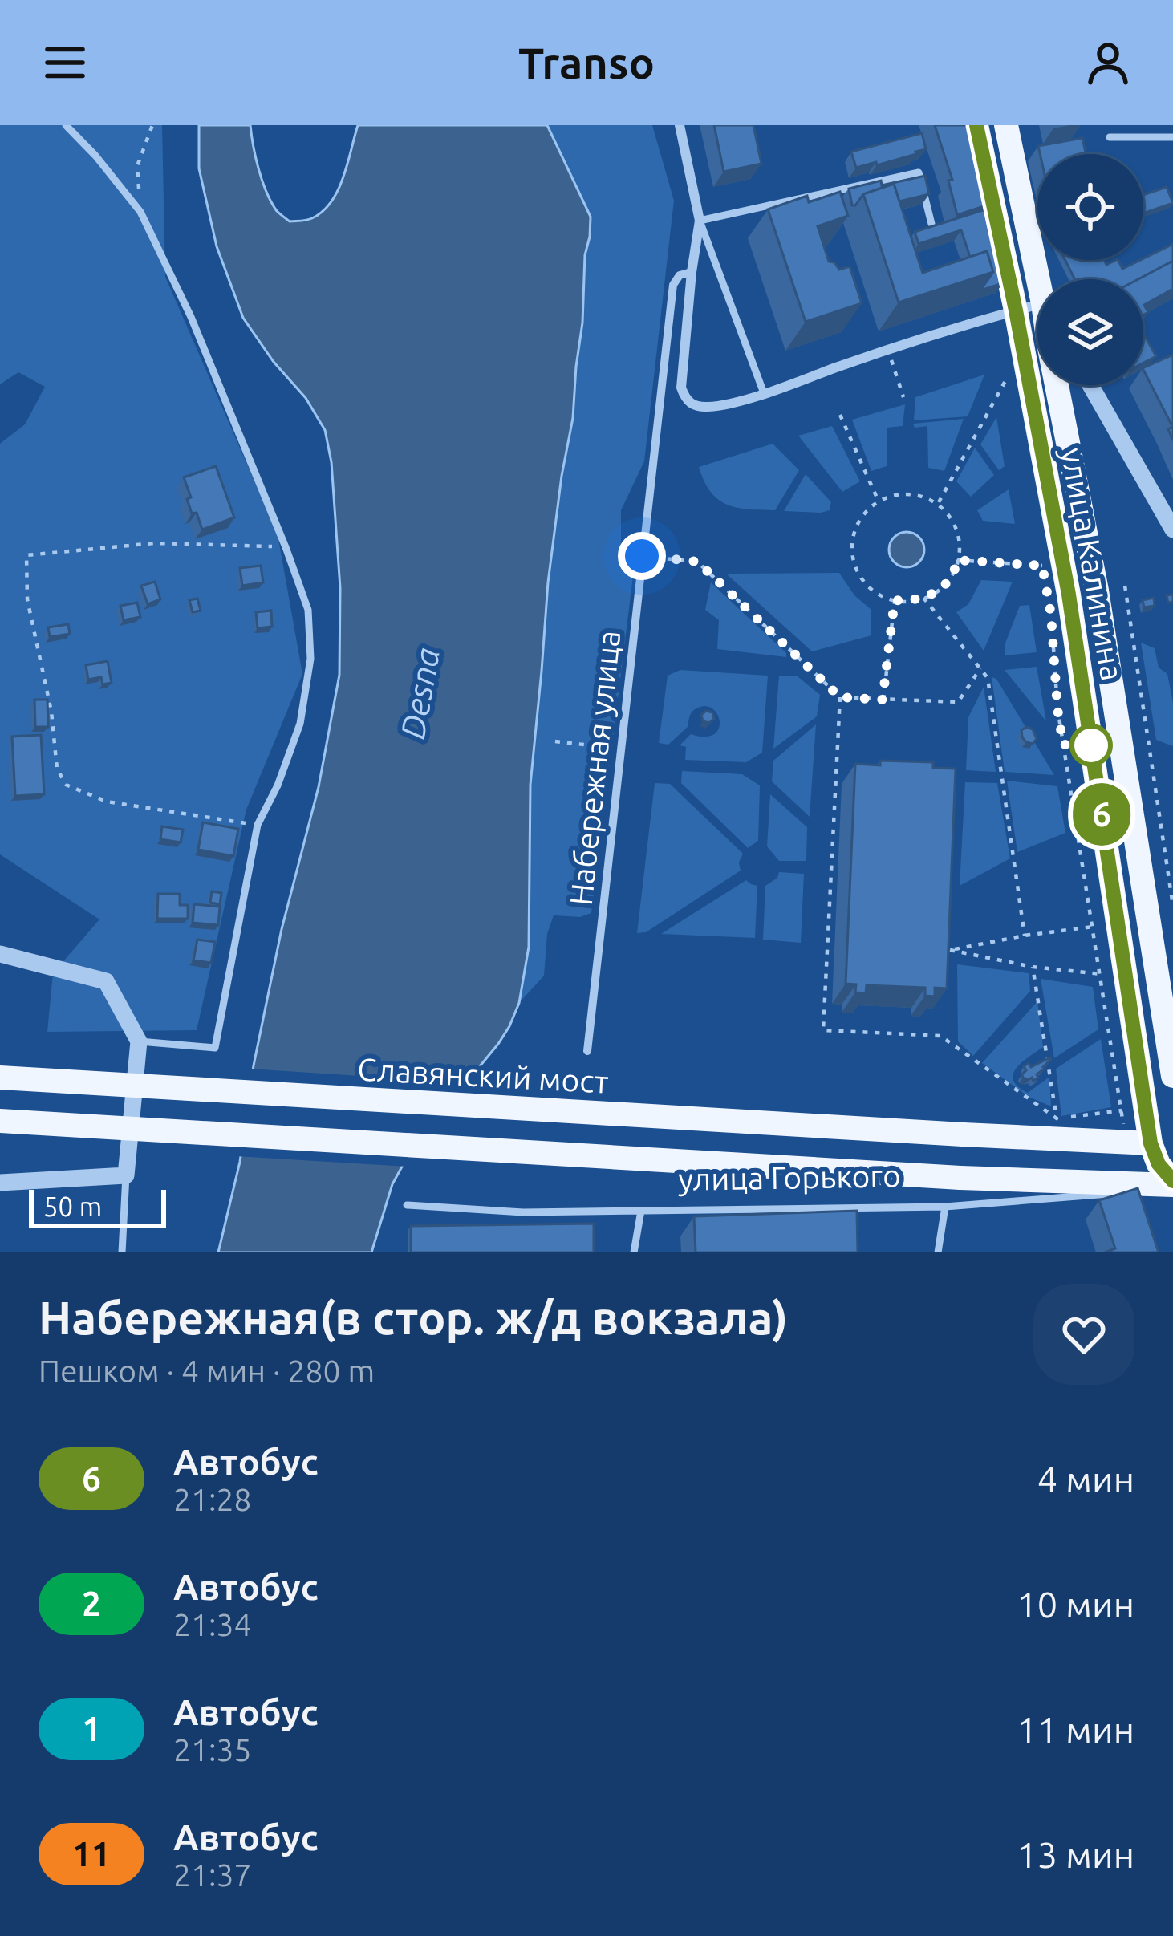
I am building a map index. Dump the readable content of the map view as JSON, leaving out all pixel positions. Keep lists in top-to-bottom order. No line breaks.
{"streets":{"main road":["улица Калинина","Славянский мост"],"street":["Набережная улица"],"lane":["улица Горького"]},"crossings":[["улица Калинина","Славянский мост"],["улица Калинина","улица Горького"]],"water":["Desna"],"lines":["bus line 6"],"scale_bar":"50 m","page":{"header":"Transo","on_map":"6","scale":"50 m","heading":["Набережная(в стор. ж/д вокзала)","Пешком · 4 мин · 280 m"],"list":[{"mark":"6","name":"Автобус","note":"21:28","value":"4 мин"},{"mark":"2","name":"Автобус","note":"21:34","value":"10 мин"},{"mark":"1","name":"Автобус","note":"21:35","value":"11 мин"},{"mark":"11","name":"Автобус","note":"21:37","value":"13 мин"}]}}
